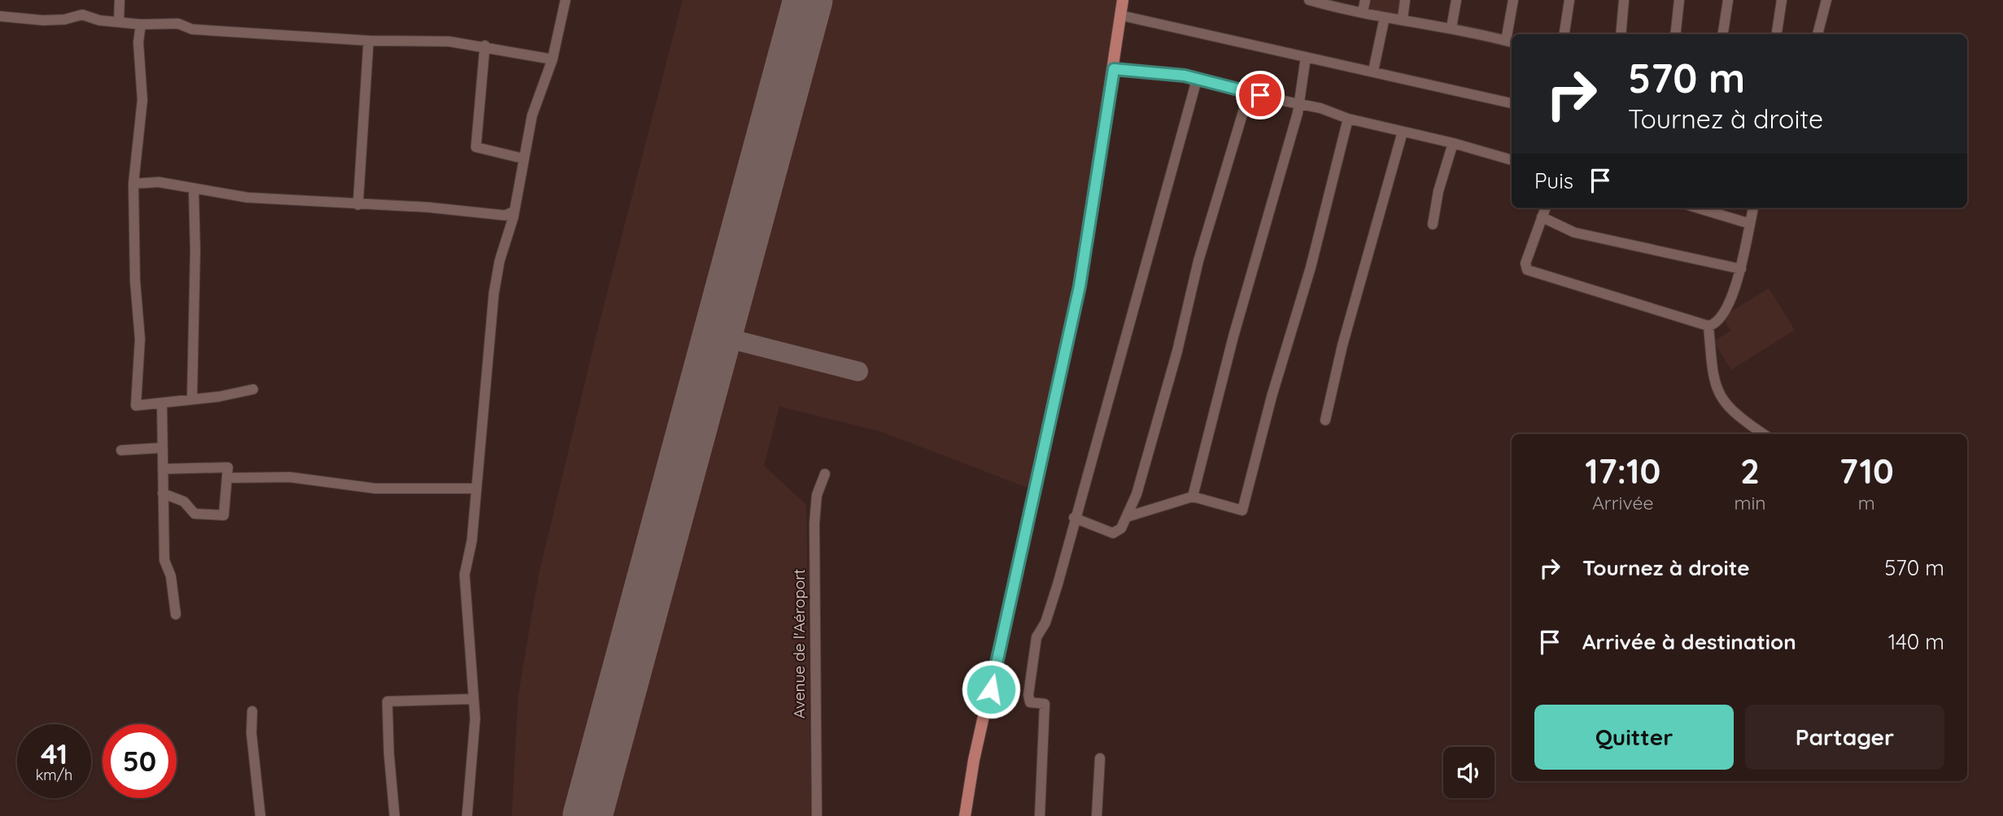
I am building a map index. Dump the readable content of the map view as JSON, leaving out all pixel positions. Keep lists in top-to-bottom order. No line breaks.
{"streets":{"street":["Avenue de l'Aéroport"]},"page":{"turn":["570 m","Tournez à droite"],"then":"Puis","eta":["17:10","Arrivée","2","min","710","m"],"list":[{"name":"Tournez à droite","value":"570 m"},{"name":"Arrivée à destination","value":"140 m"}],"buttons":["Quitter","Partager"],"speed":"41 km/h","limit":"50"}}
